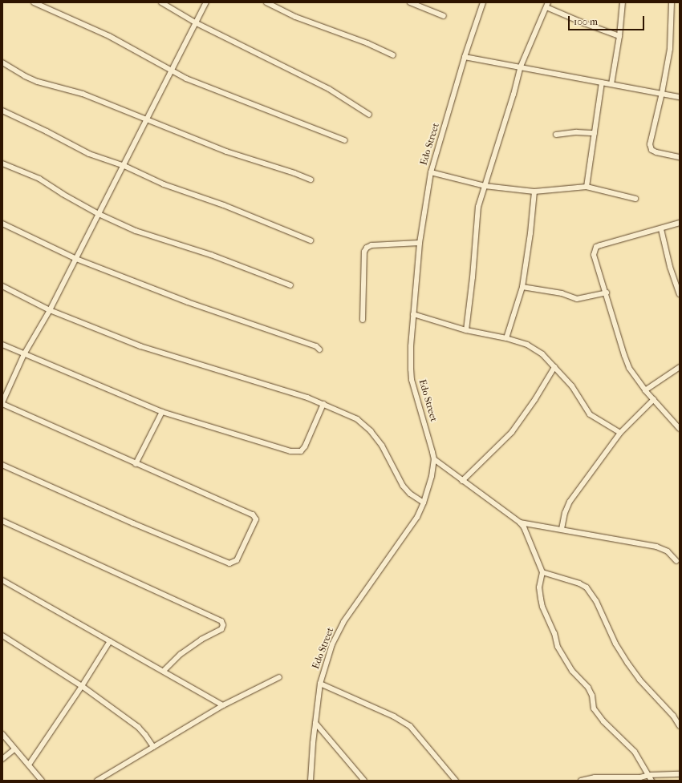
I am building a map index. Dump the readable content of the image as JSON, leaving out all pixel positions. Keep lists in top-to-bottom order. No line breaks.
{"streets":{"street":["Edo Street"]},"scale_bar":"100 m"}
